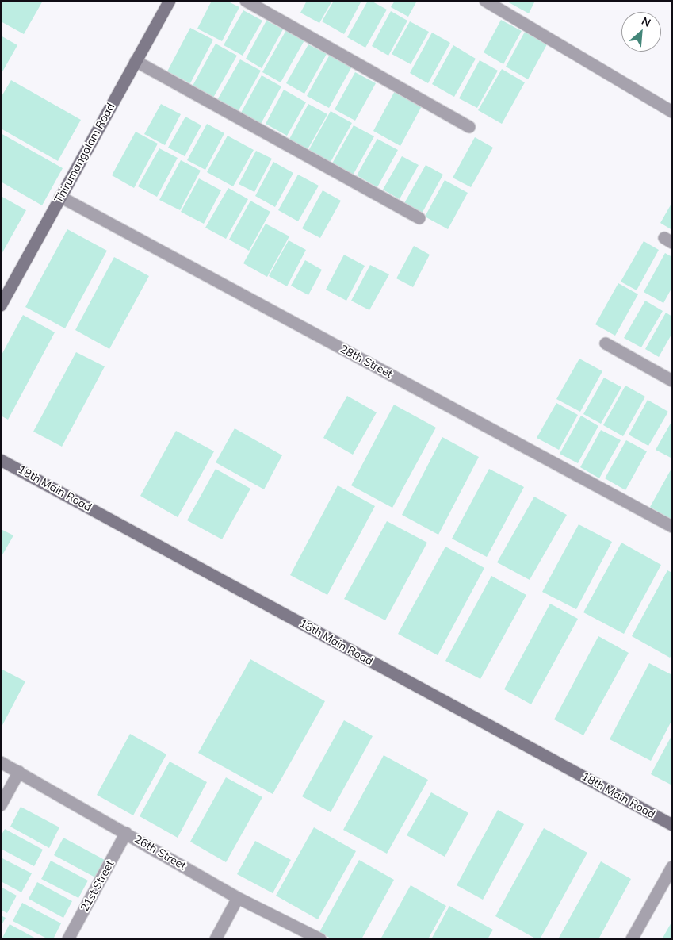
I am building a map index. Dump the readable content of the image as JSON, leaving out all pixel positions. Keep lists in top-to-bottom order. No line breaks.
{"streets":{"street":["Thirumangalam Road","28th Street","18th Main Road","26th Street","21st Street"]},"crossings":[["Thirumangalam Road","28th Street"],["26th Street","21st Street"]],"north":"top right"}
